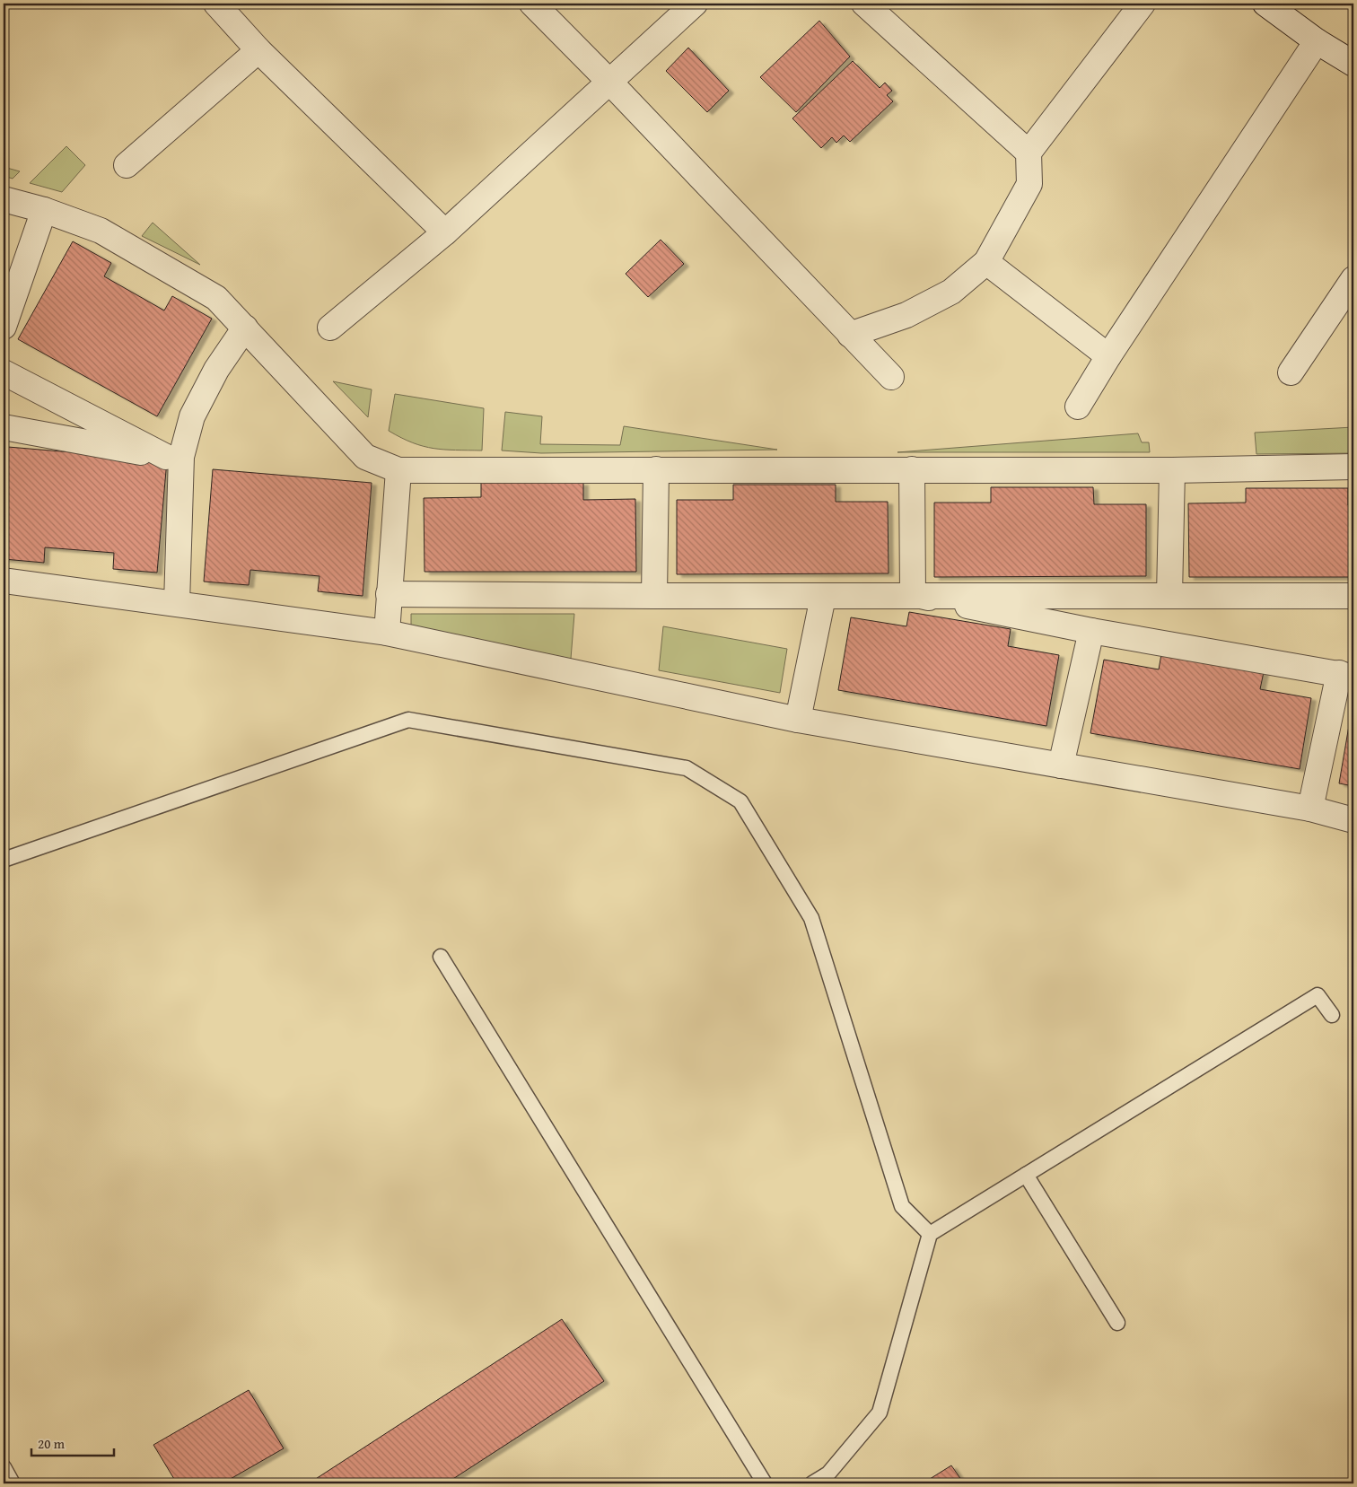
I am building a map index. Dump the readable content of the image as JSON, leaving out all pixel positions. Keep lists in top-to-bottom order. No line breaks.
{"scale_bar":"20 m"}
